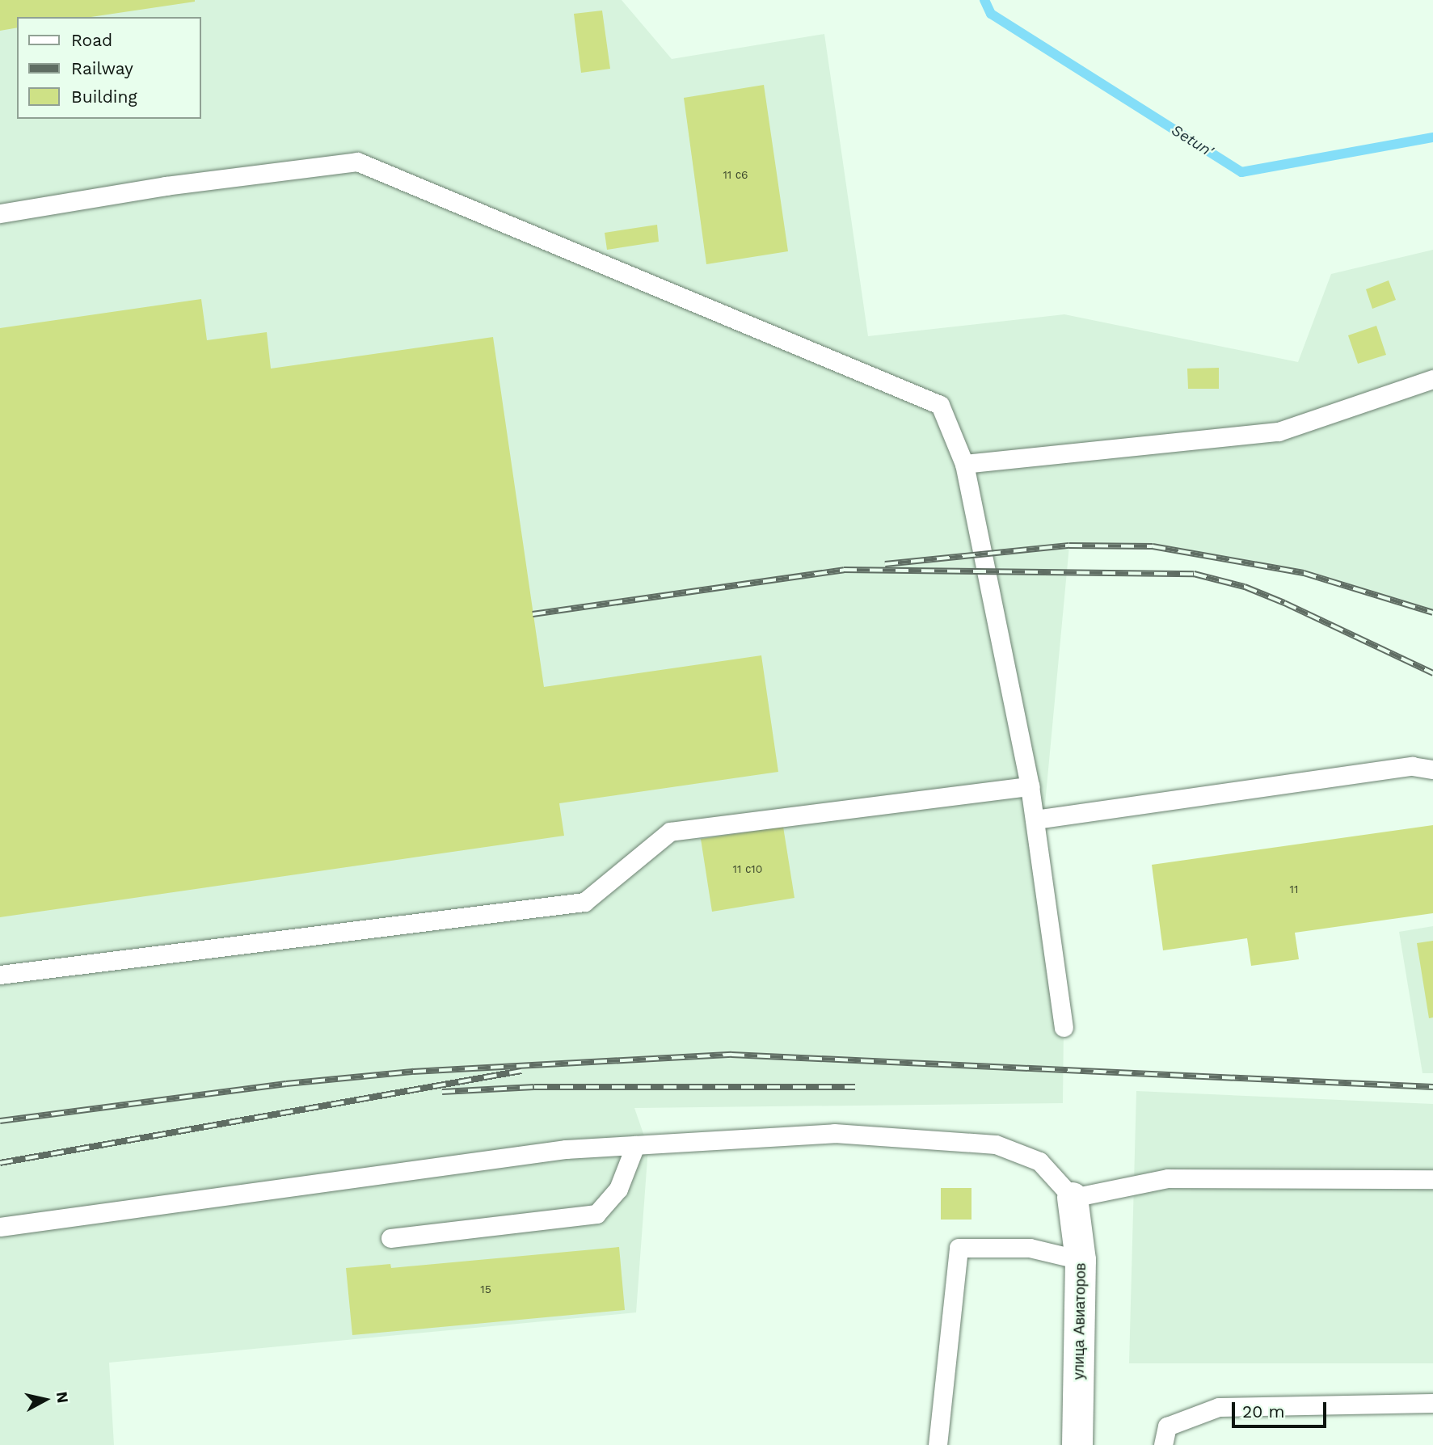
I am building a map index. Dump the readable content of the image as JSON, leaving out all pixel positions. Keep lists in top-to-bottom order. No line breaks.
{"streets":{"street":["улица Авиаторов"]},"water":["Setun'"],"house_numbers":["11 с6","11 с10","11","15"],"legend":["Road","Railway","Building"],"scale_bar":"20 m","north":"right"}
